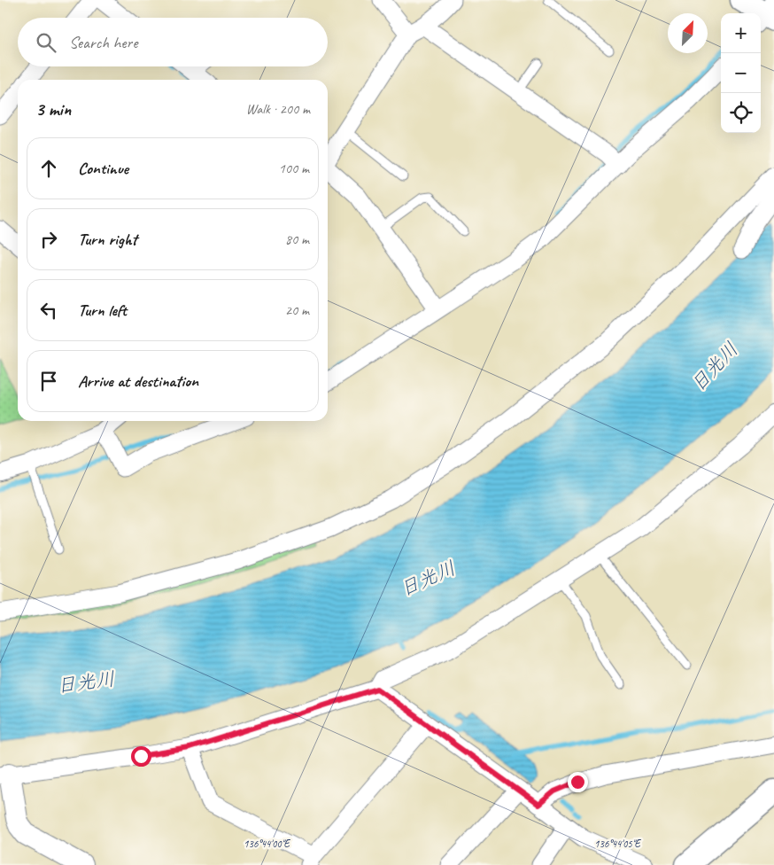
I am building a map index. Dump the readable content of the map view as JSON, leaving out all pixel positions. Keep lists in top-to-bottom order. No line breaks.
{"water":["日光川"],"north":"top right","page":{"map_buttons":["+","−"],"search":"Search here","heading":["3 min","Walk · 200 m"],"list":[["Continue","100 m"],["Turn right","80 m"],["Turn left","20 m"],"Arrive at destination"]},"coordinates":["136°44'00\"E","136°44'05\"E"]}
